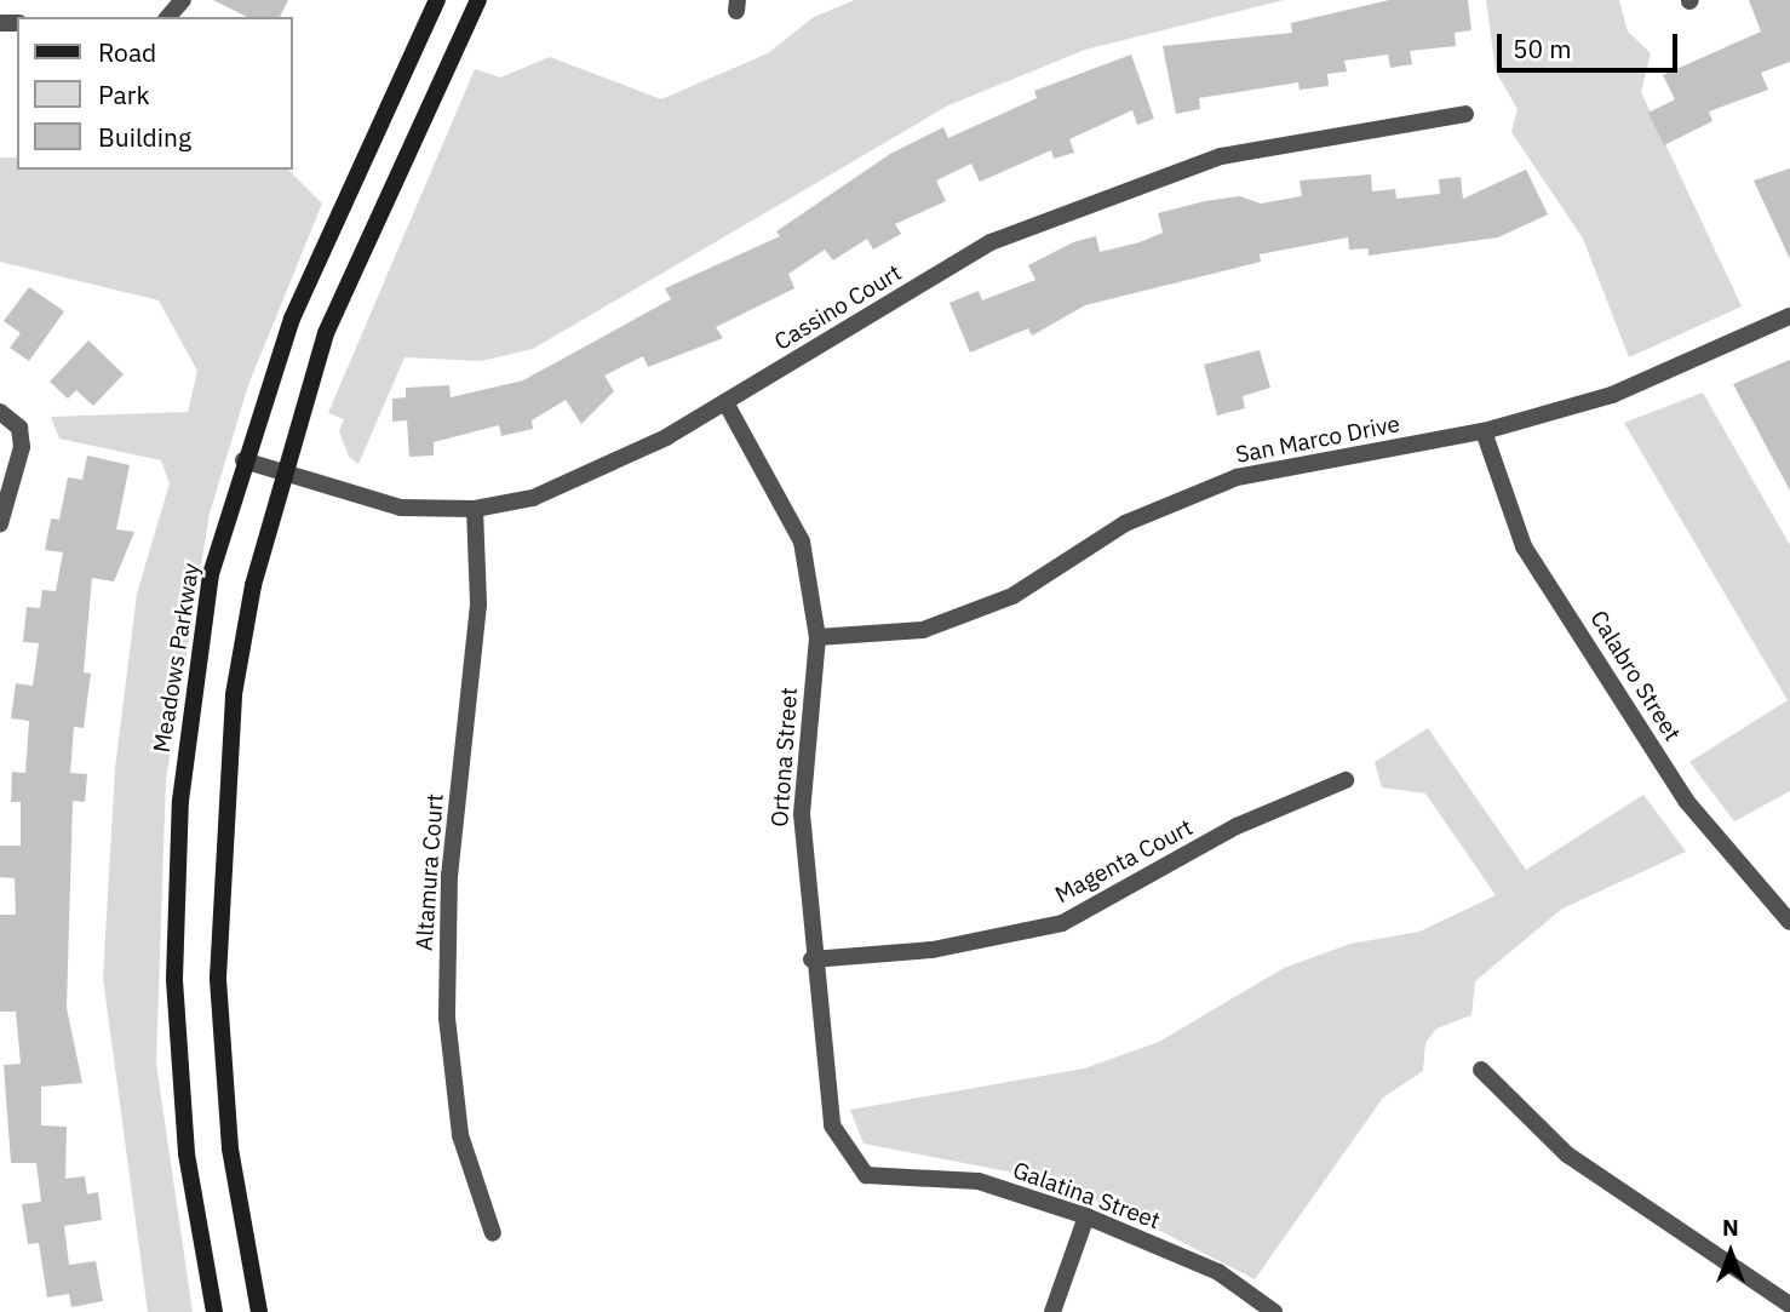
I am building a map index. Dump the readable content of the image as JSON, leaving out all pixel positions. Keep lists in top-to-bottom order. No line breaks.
{"streets":{"main road":["Meadows Parkway"],"street":["Cassino Court","San Marco Drive","Calabro Street","Ortona Street","Magenta Court","Altamura Court","Galatina Street"]},"crossings":[["Cassino Court","Meadows Parkway"],["Cassino Court","Ortona Street"],["Cassino Court","Altamura Court"],["San Marco Drive","Calabro Street"],["San Marco Drive","Ortona Street"],["Ortona Street","Magenta Court"],["Ortona Street","Galatina Street"]],"legend":["Road","Park","Building"],"scale_bar":"50 m","north":"top"}
